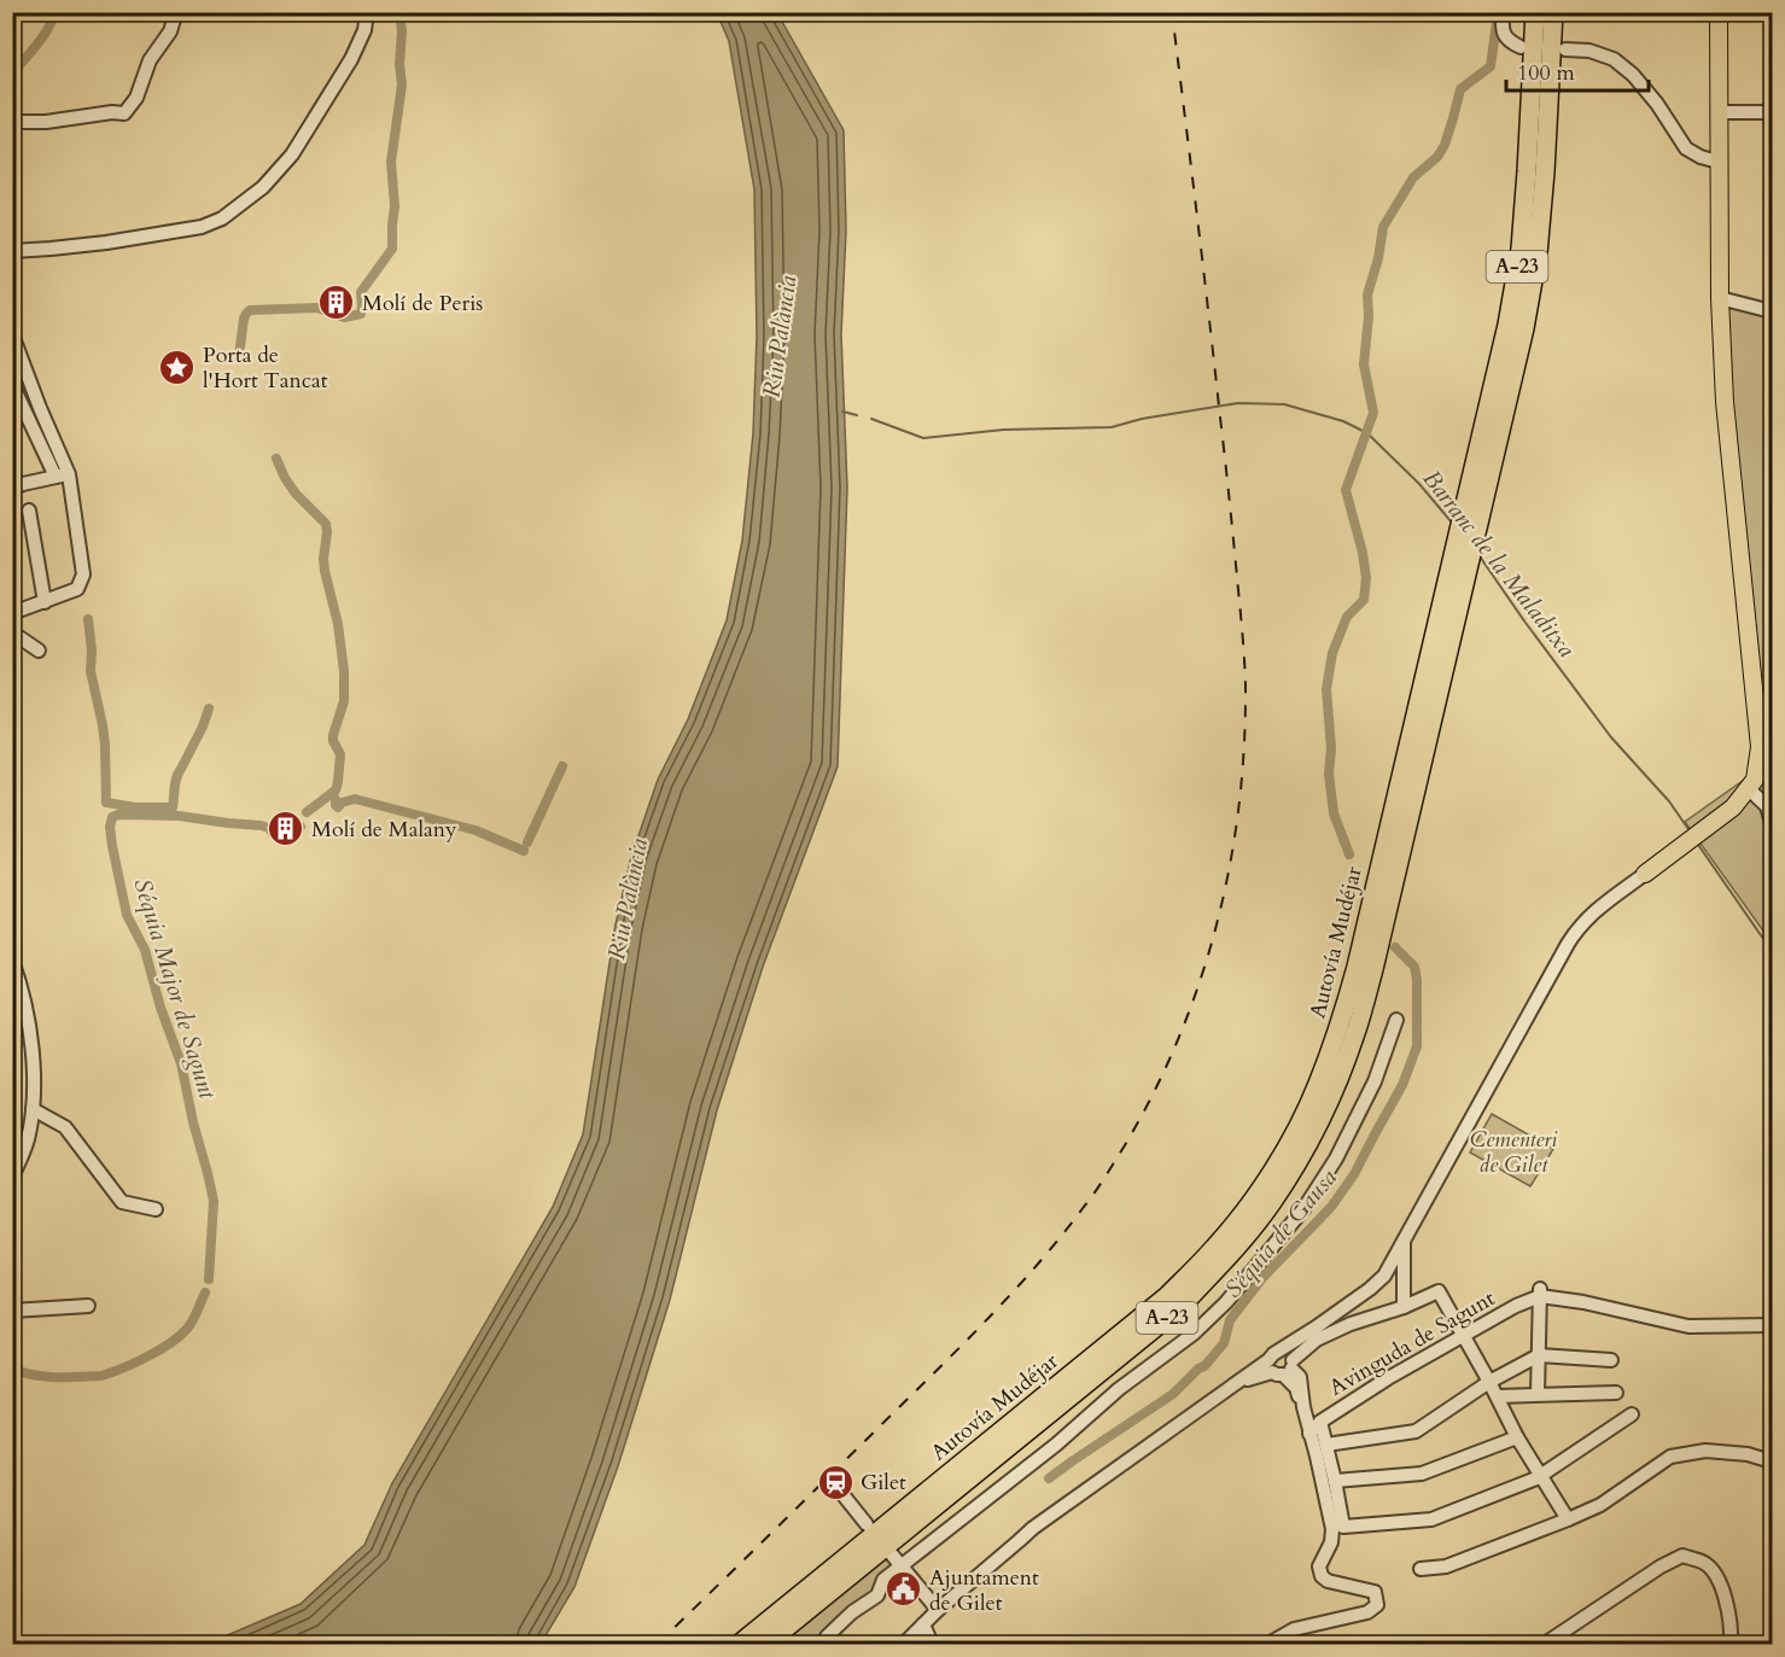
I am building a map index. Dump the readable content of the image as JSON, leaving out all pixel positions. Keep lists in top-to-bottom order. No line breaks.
{"streets":{"highway":["A-23","Autovía Mudéjar"],"street":["Avinguda de Sagunt"]},"water":["Riu Palància","Barranc de la Maladitxa","Séquia Major de Sagunt","Séquia de Gausa"],"parks":["Cementeri de Gilet"],"places":{"building":["Molí de Peris","Molí de Malany"],"place":["Porta de l'Hort Tancat"],"station":["Gilet"],"public building":["Ajuntament de Gilet"]},"scale_bar":"100 m"}
